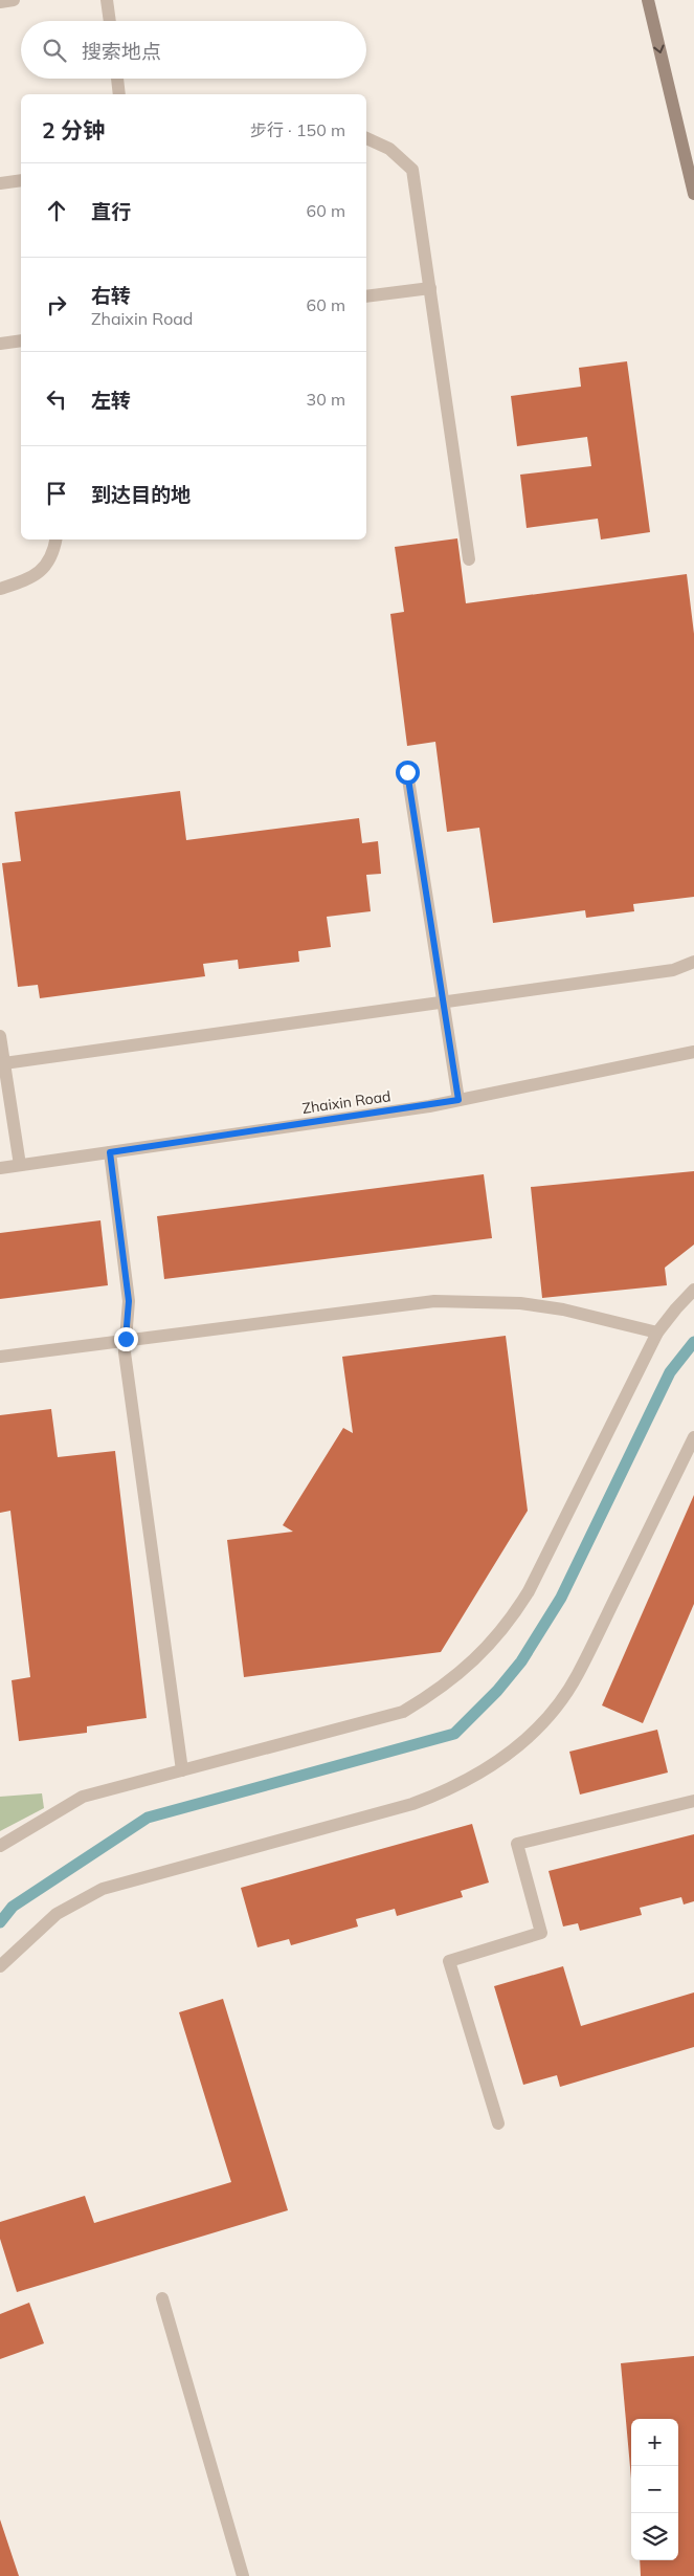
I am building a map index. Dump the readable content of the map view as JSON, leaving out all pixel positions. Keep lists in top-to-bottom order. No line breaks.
{"streets":{"street":["Zhaixin Road"]},"page":{"search":"搜索地点","heading":["2 分钟","步行 · 150 m"],"list":[["直行","60 m"],["右转","Zhaixin Road","60 m"],["左转","30 m"],"到达目的地"],"map_buttons":["+","−"]}}
